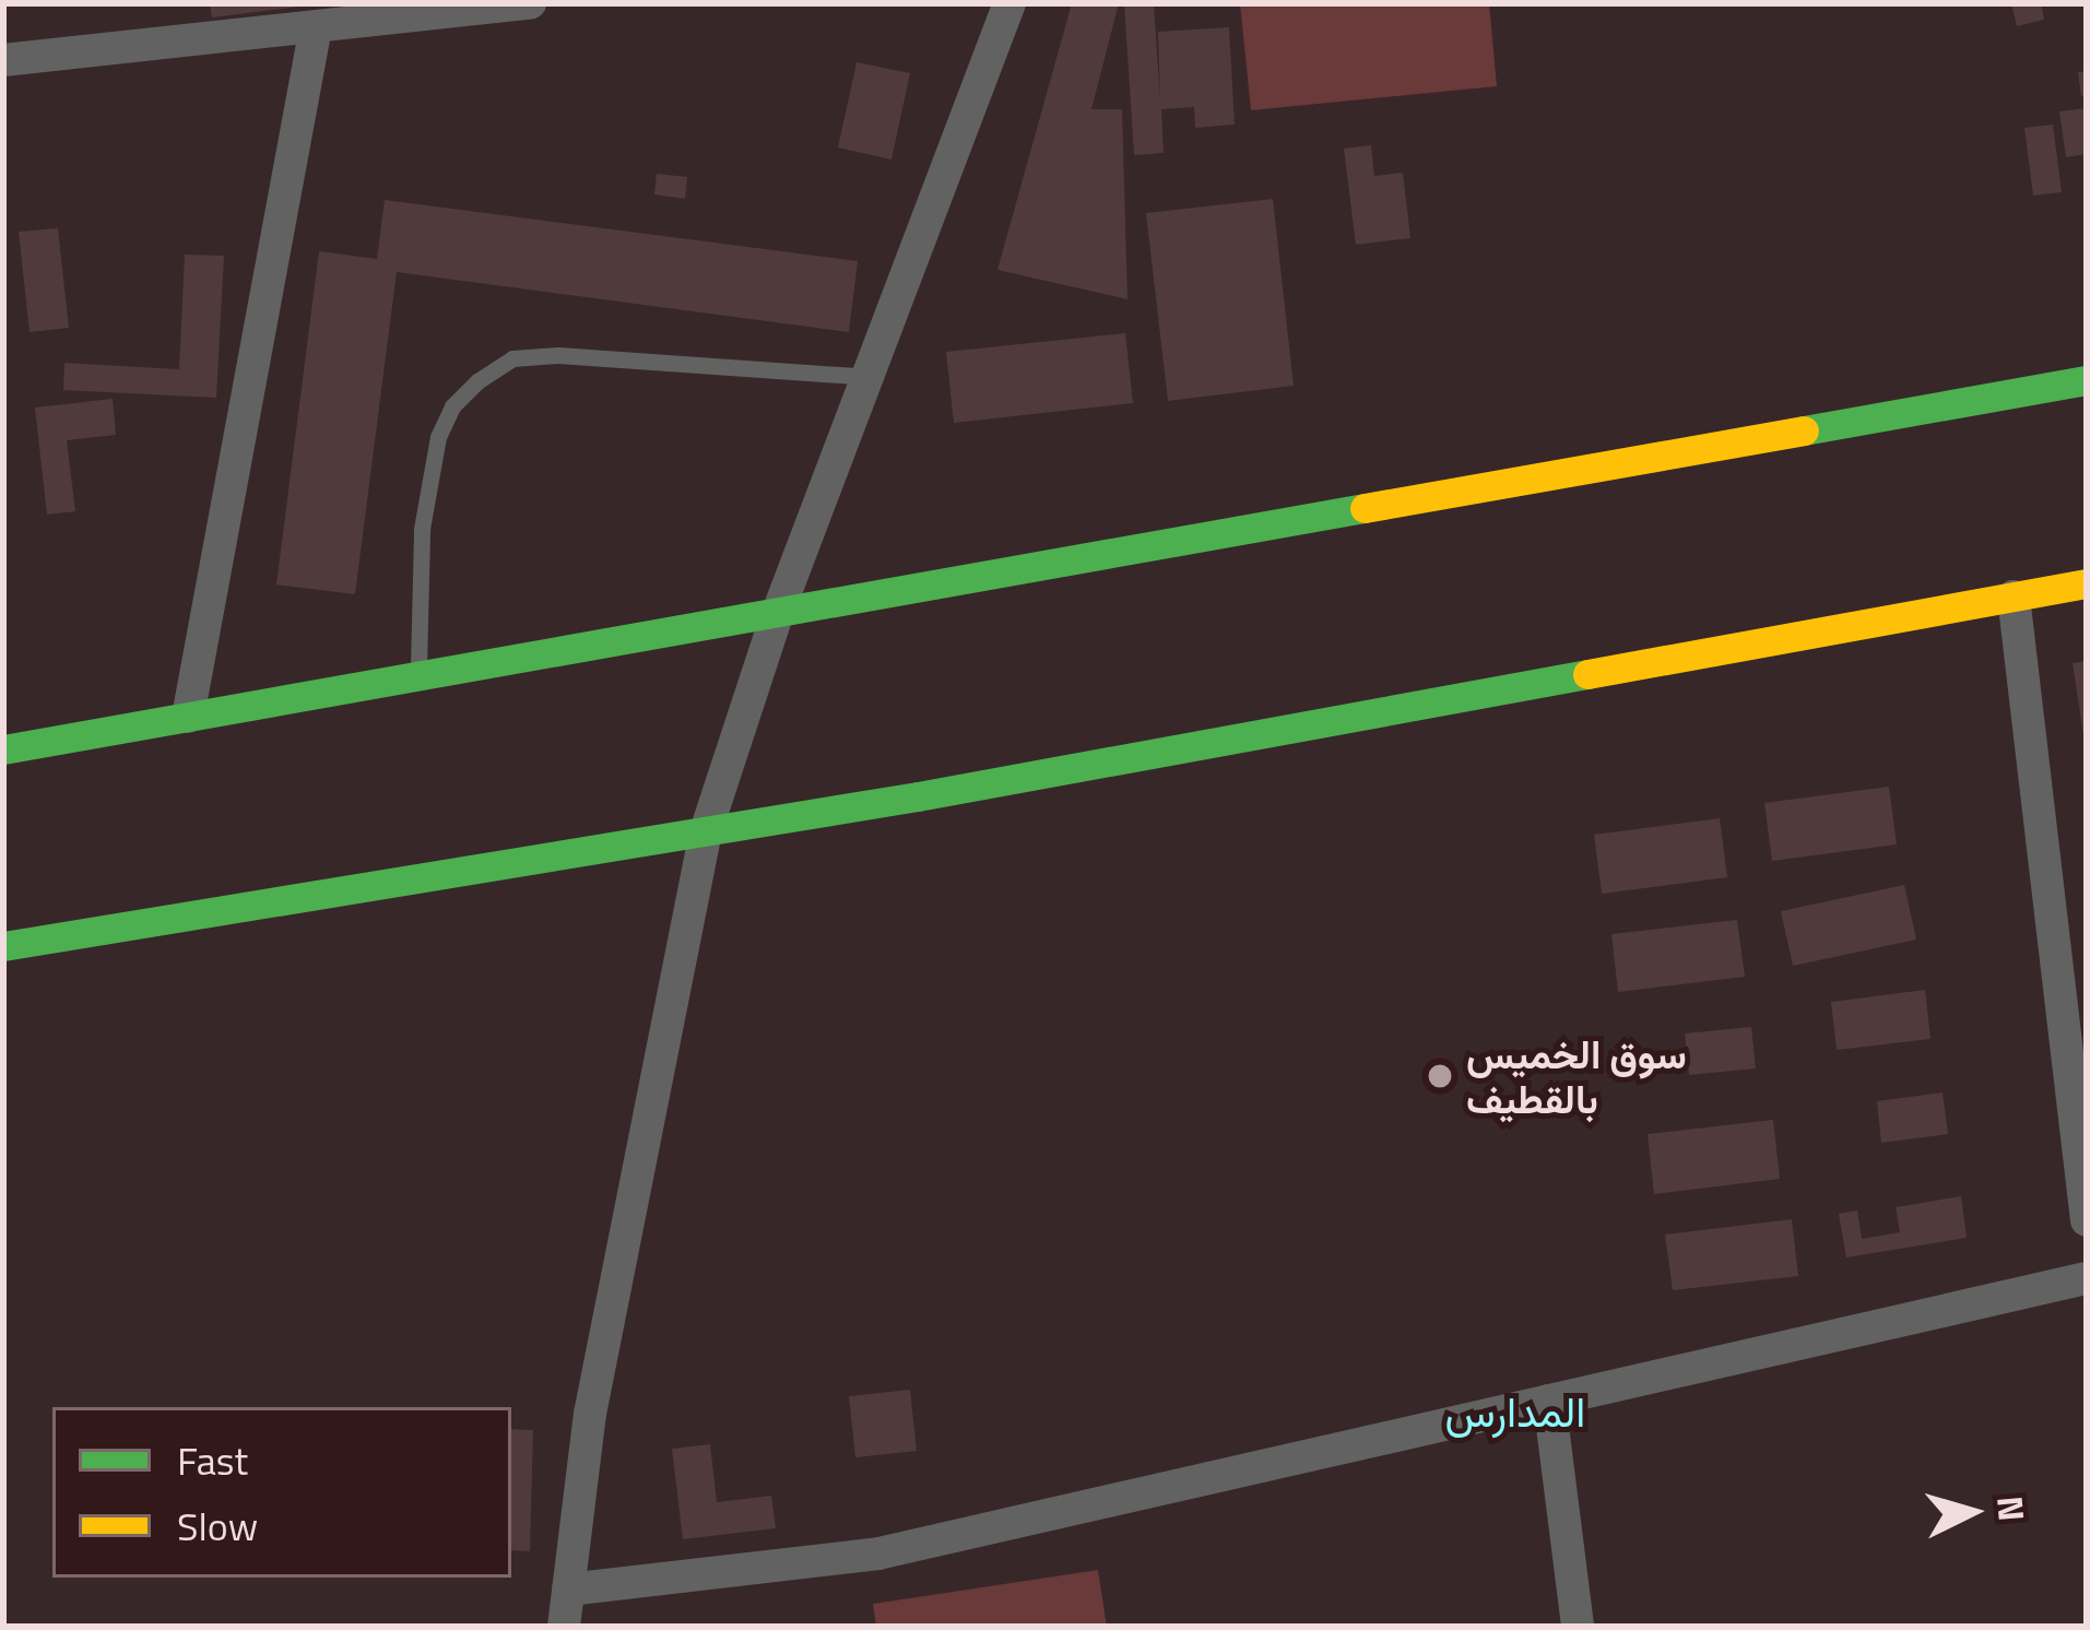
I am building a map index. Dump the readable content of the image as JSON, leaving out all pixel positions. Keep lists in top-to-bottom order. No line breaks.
{"districts":["المدارس"],"places":["سوق الخميس بالقطيف"],"legend":["Fast","Slow"],"north":"right"}
